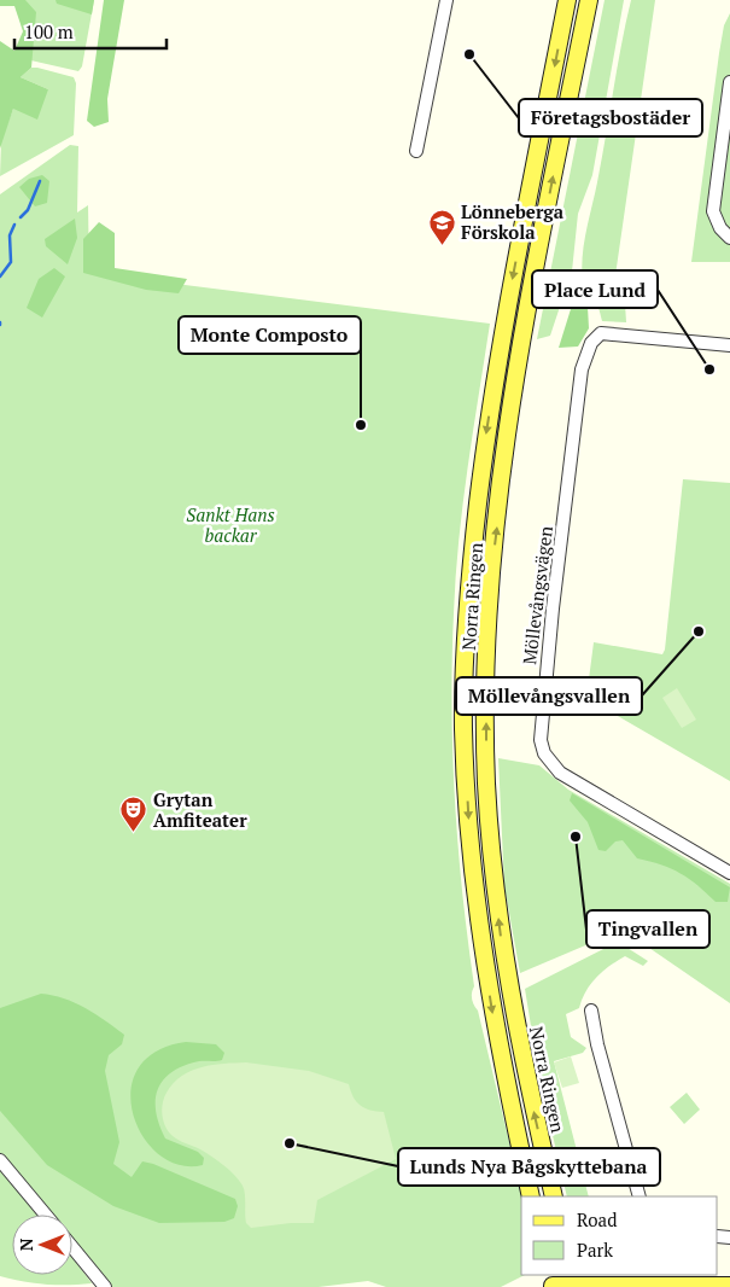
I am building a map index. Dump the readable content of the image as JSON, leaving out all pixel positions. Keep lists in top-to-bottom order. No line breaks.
{"streets":{"main road":["Norra Ringen"],"street":["Möllevångsvägen"]},"parks":["Sankt Hans backar"],"places":{"other":["Företagsbostäder","Place Lund","Monte Composto","Möllevångsvallen","Tingvallen","Lunds Nya Bågskyttebana"],"school or university":["Lönneberga Förskola"],"theatre":["Grytan Amfiteater"]},"legend":["Road","Park"],"scale_bar":"100 m","north":"left"}
